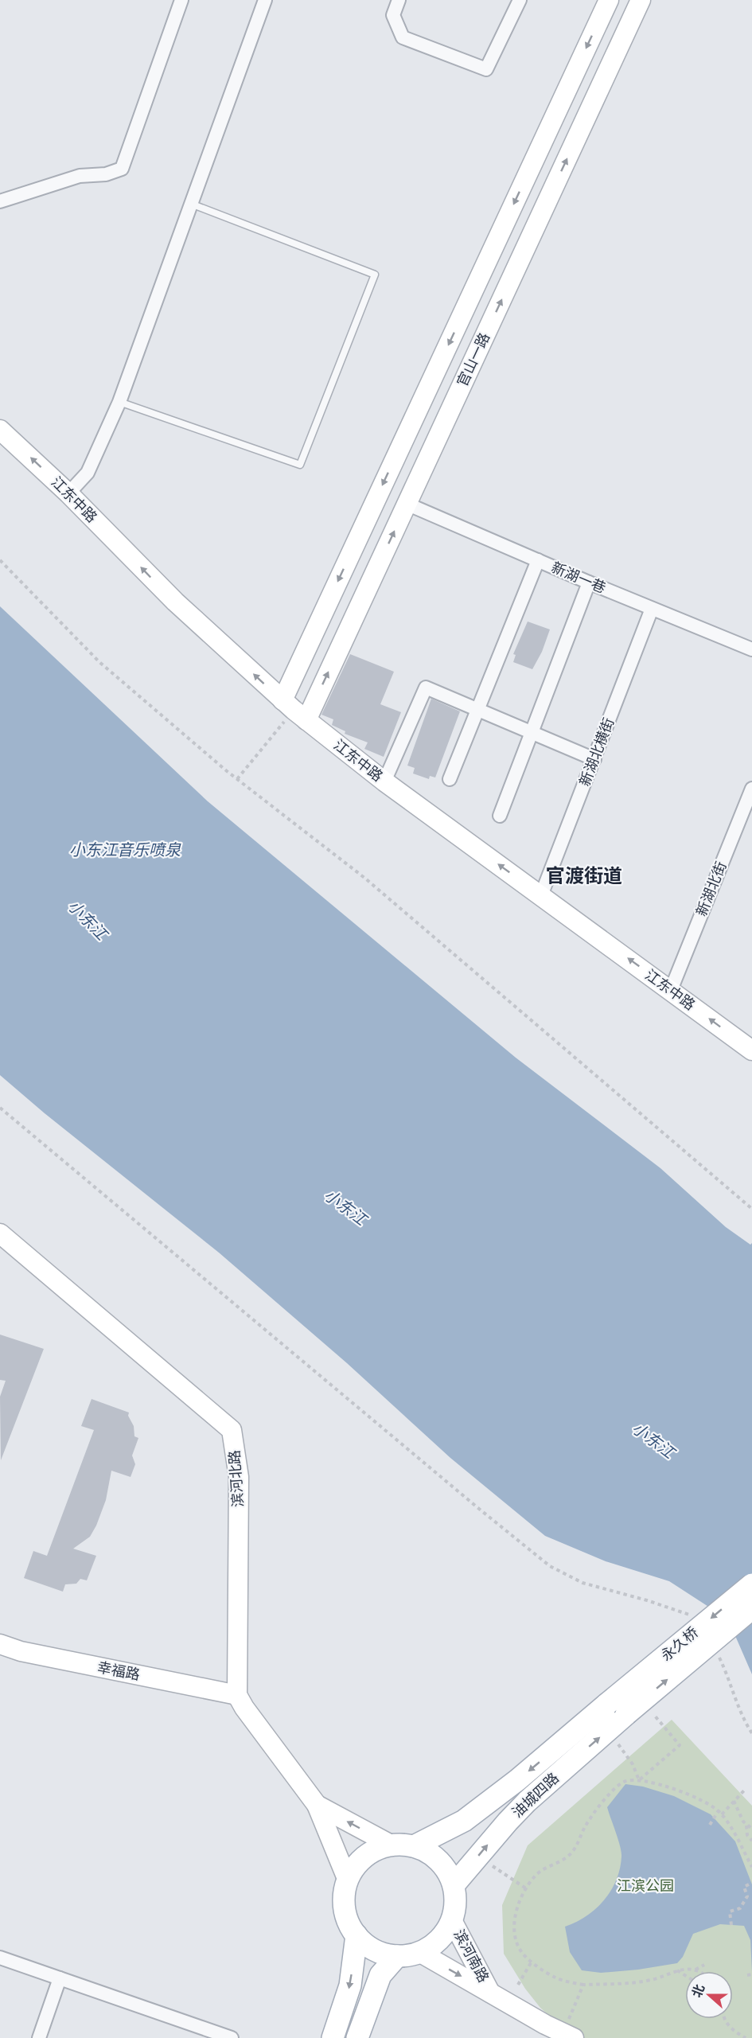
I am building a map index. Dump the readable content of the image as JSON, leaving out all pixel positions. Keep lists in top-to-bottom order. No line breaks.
{"streets":{"main road":["永久桥","油城四路"],"street":["官山一路","江东中路","新湖一巷","新湖北横街","新湖北街","滨河北路","幸福路","滨河南路"]},"crossings":[["官山一路","江东中路"],["官山一路","新湖一巷"],["江东中路","新湖北横街"],["江东中路","新湖北街"],["新湖一巷","新湖北横街"],["滨河北路","幸福路"],["永久桥","油城四路"],["油城四路","滨河南路"]],"one_way":["江东中路"],"districts":["官渡街道"],"water":["小东江音乐喷泉","小东江"],"parks":["江滨公园"],"north":"left"}
